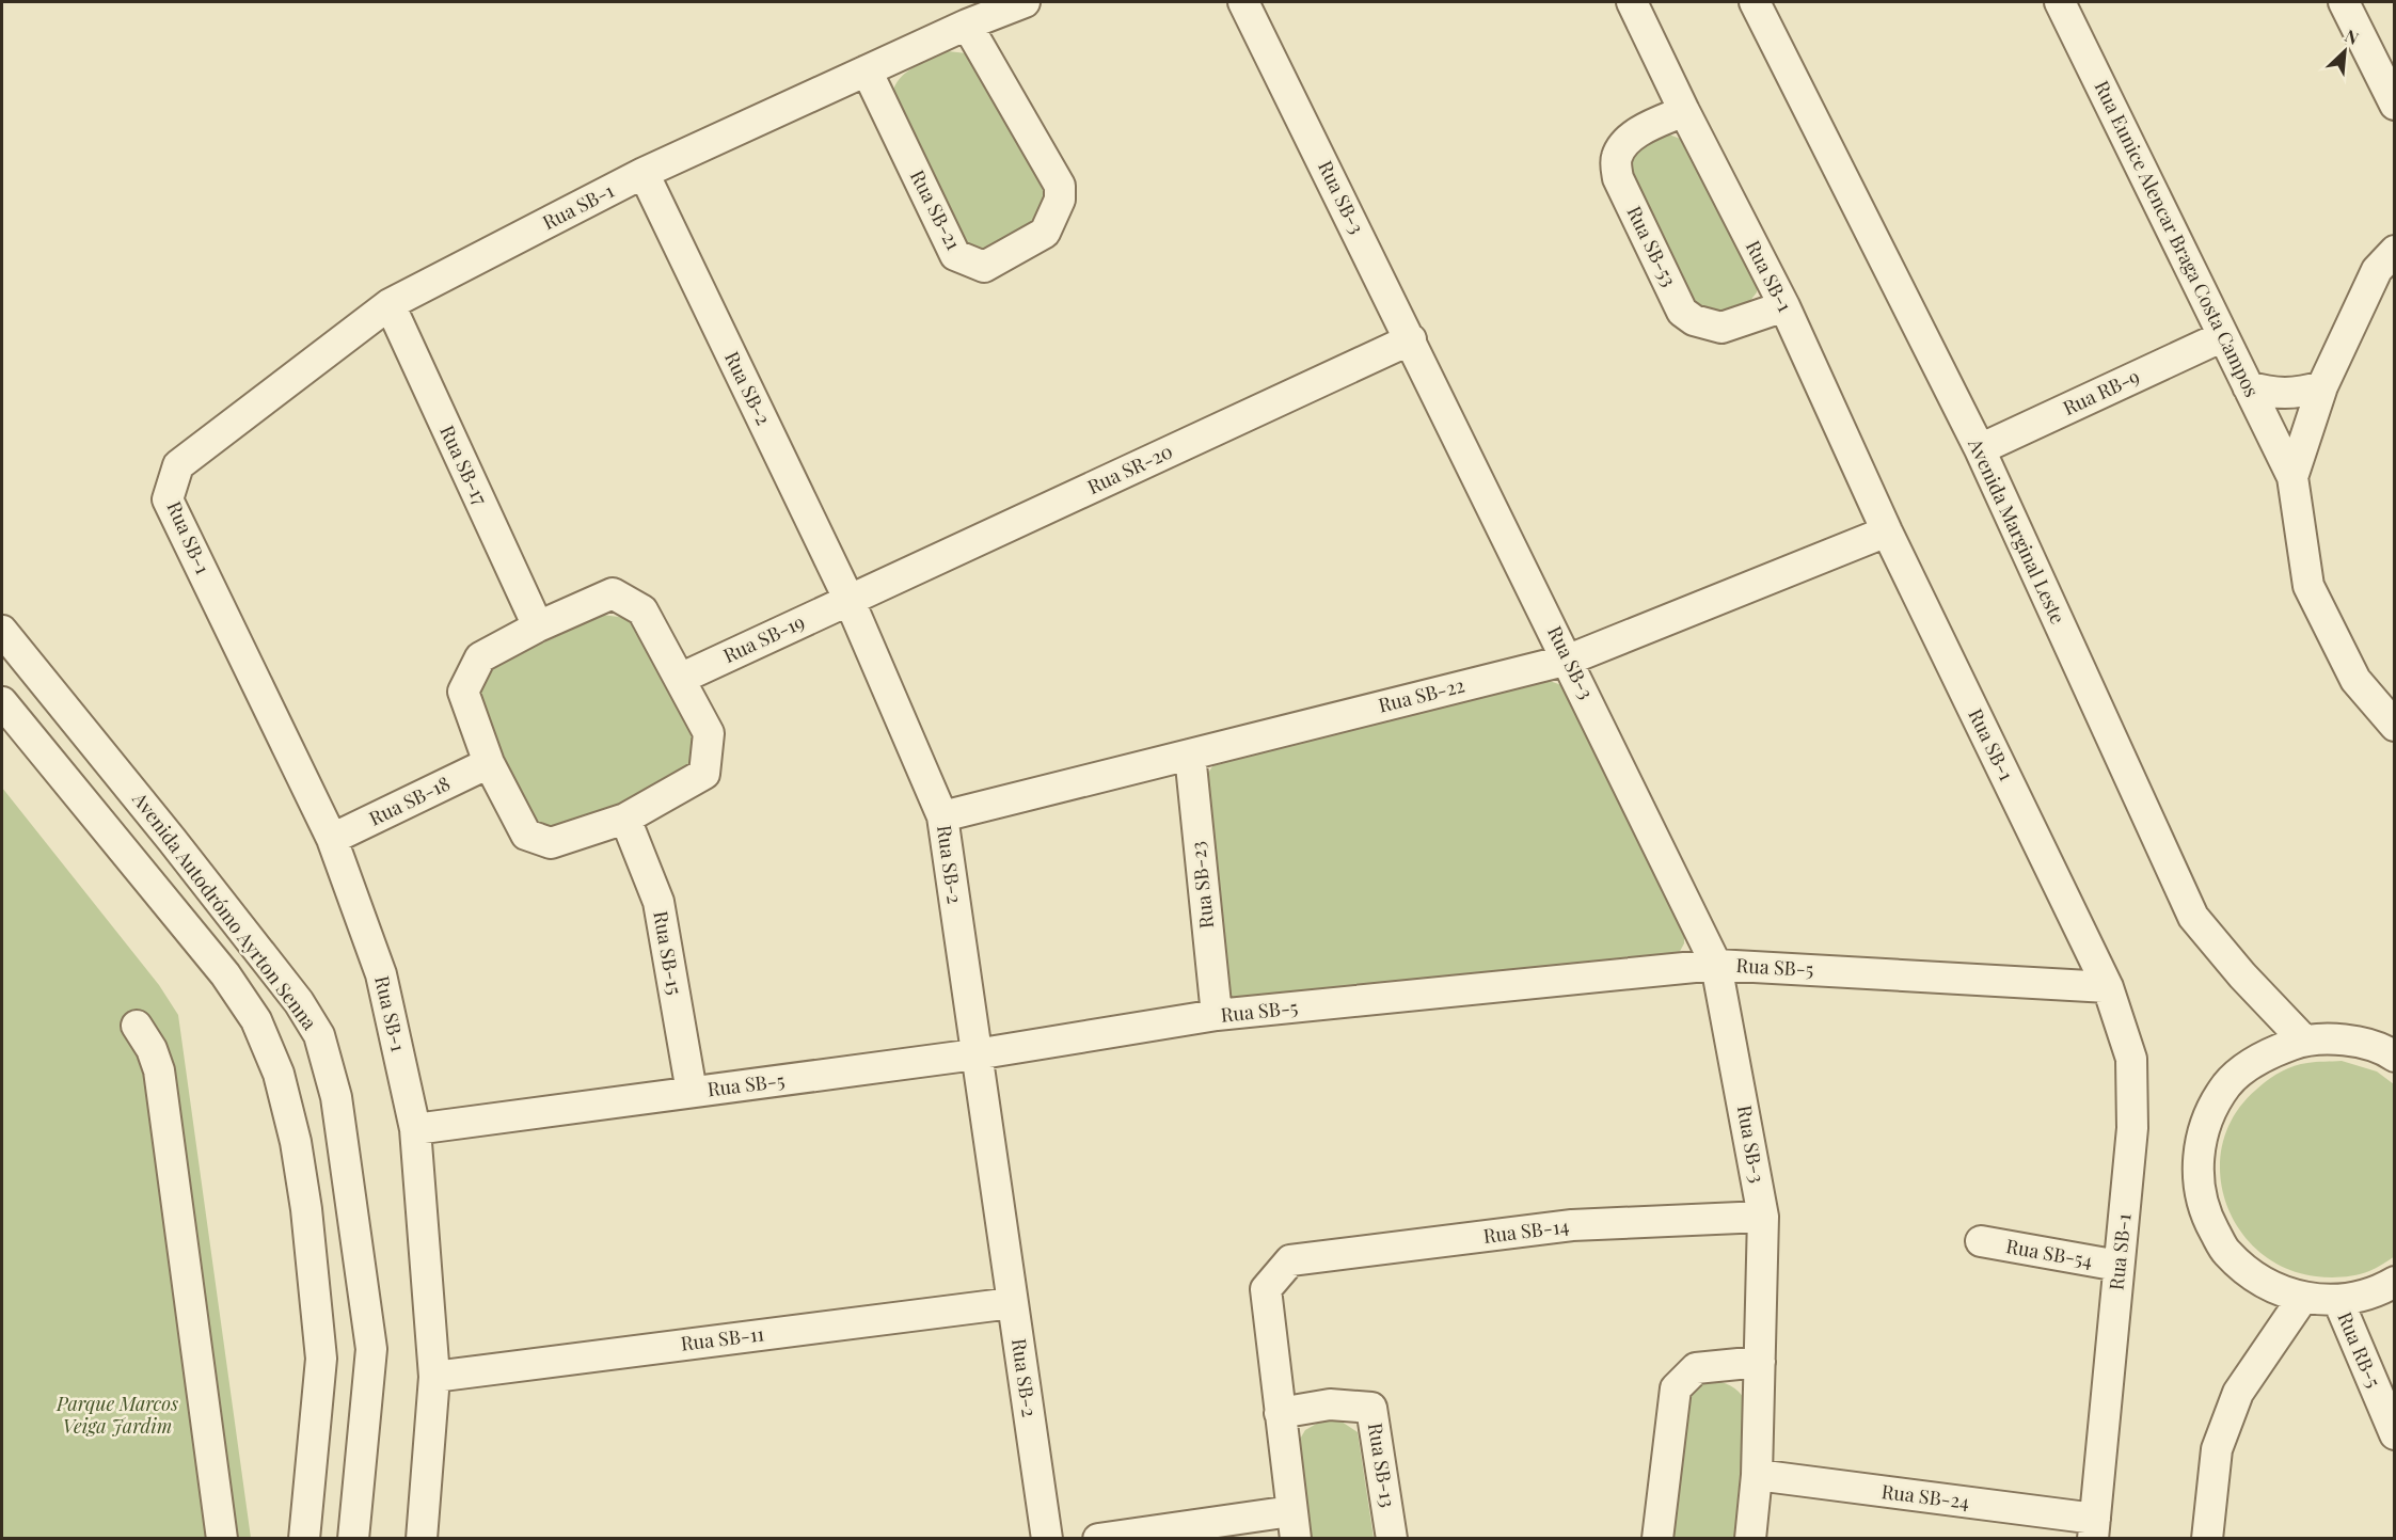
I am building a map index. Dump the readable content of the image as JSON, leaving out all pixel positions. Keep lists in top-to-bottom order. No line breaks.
{"streets":{"street":["Rua SB-3","Rua SB-1","Rua SB-21","Rua Eunice Alencar Braga Costa Campos","Rua SB-53","Rua SB-2","Rua RB-9","Rua SB-17","Rua SR-20","Avenida Marginal Leste","Rua SB-19","Rua SB-22","Rua SB-18","Rua SB-23","Avenida Autodrómo Ayrton Senna","Rua SB-15","Rua SB-5","Rua SB-14","Rua SB-54","Rua SB-11","Rua RB-5","Rua SB-13","Rua SB-24"]},"crossings":[["Rua SB-3","Rua SR-20"],["Rua SB-3","Rua SB-22"],["Rua SB-3","Rua SB-5"],["Rua SB-3","Rua SB-14"],["Rua SB-3","Rua SB-24"],["Rua SB-1","Rua SB-21"],["Rua SB-1","Rua SB-53"],["Rua SB-1","Rua SB-2"],["Rua SB-1","Rua SB-17"],["Rua SB-1","Rua SB-22"],["Rua SB-1","Rua SB-18"],["Rua SB-1","Rua SB-5"],["Rua SB-1","Rua SB-54"],["Rua SB-1","Rua SB-11"],["Rua SB-1","Rua SB-24"],["Rua Eunice Alencar Braga Costa Campos","Rua RB-9"],["Rua SB-2","Rua SR-20"],["Rua SB-2","Rua SB-19"],["Rua SB-2","Rua SB-22"],["Rua SB-2","Rua SB-5"],["Rua SB-2","Rua SB-11"],["Rua RB-9","Avenida Marginal Leste"],["Rua SR-20","Rua SB-19"],["Rua SB-22","Rua SB-23"],["Rua SB-23","Rua SB-5"],["Rua SB-15","Rua SB-5"],["Rua SB-14","Rua SB-13"]],"parks":["Parque Marcos Veiga Jardim"],"north":"top right"}
